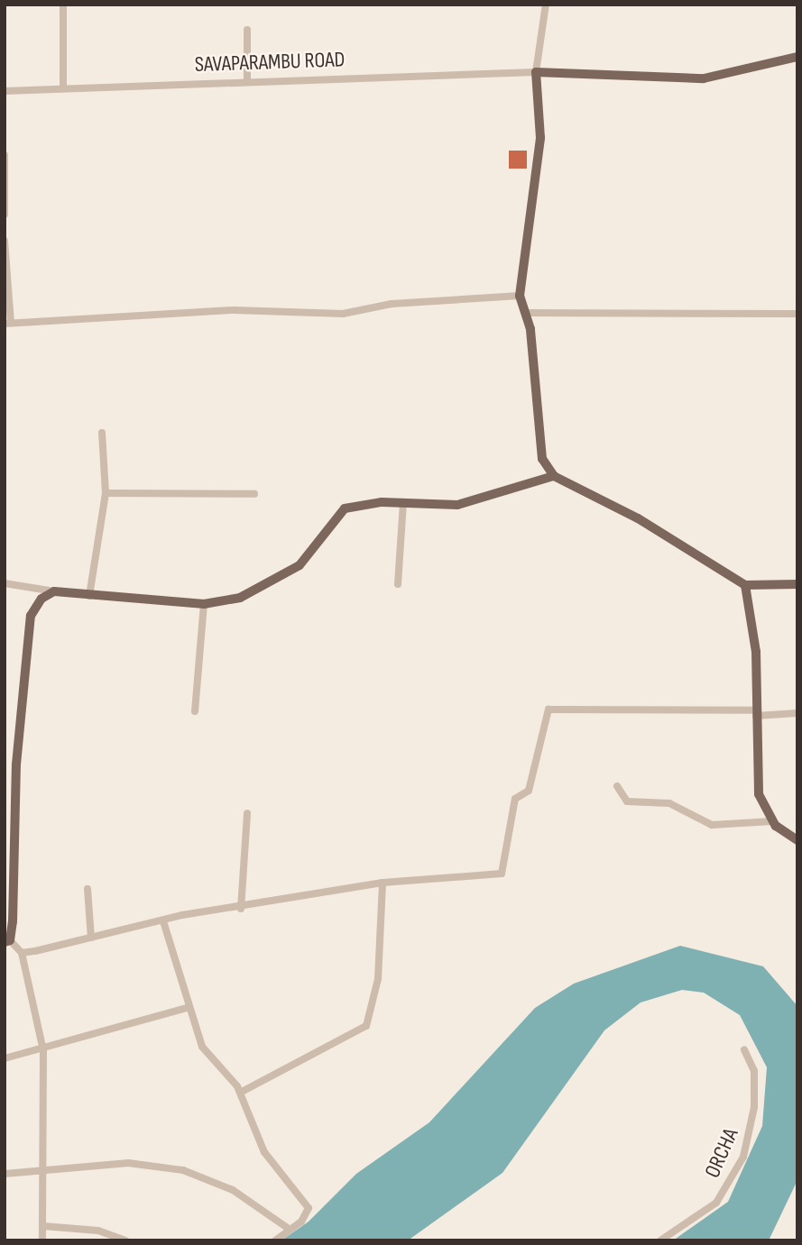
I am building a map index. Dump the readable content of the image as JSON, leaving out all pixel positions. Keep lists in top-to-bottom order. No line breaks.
{"streets":{"street":["SAVAPARAMBU ROAD","ORCHA"]}}
